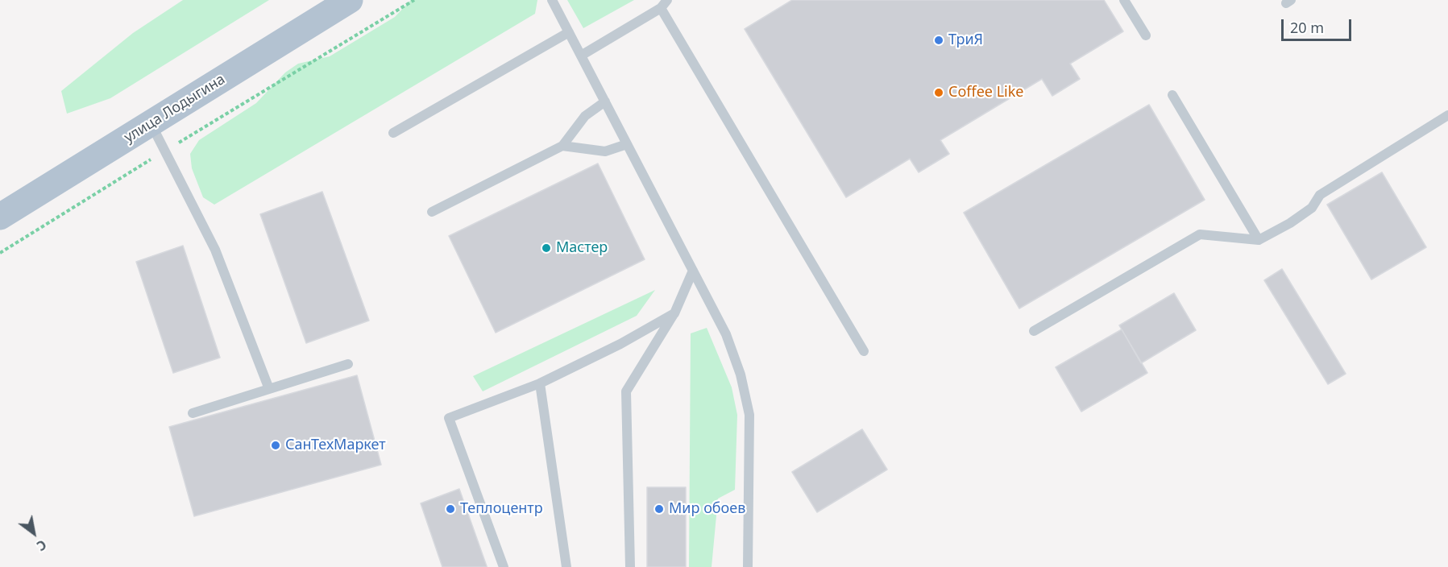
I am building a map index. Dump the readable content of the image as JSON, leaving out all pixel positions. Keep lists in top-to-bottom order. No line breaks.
{"streets":{"main road":["улица Лодыгина"]},"places":["ТриЯ","Coffee Like","Мастер","СанТехМаркет","Теплоцентр","Мир обоев"],"scale_bar":"20 m","north":"bottom right"}
